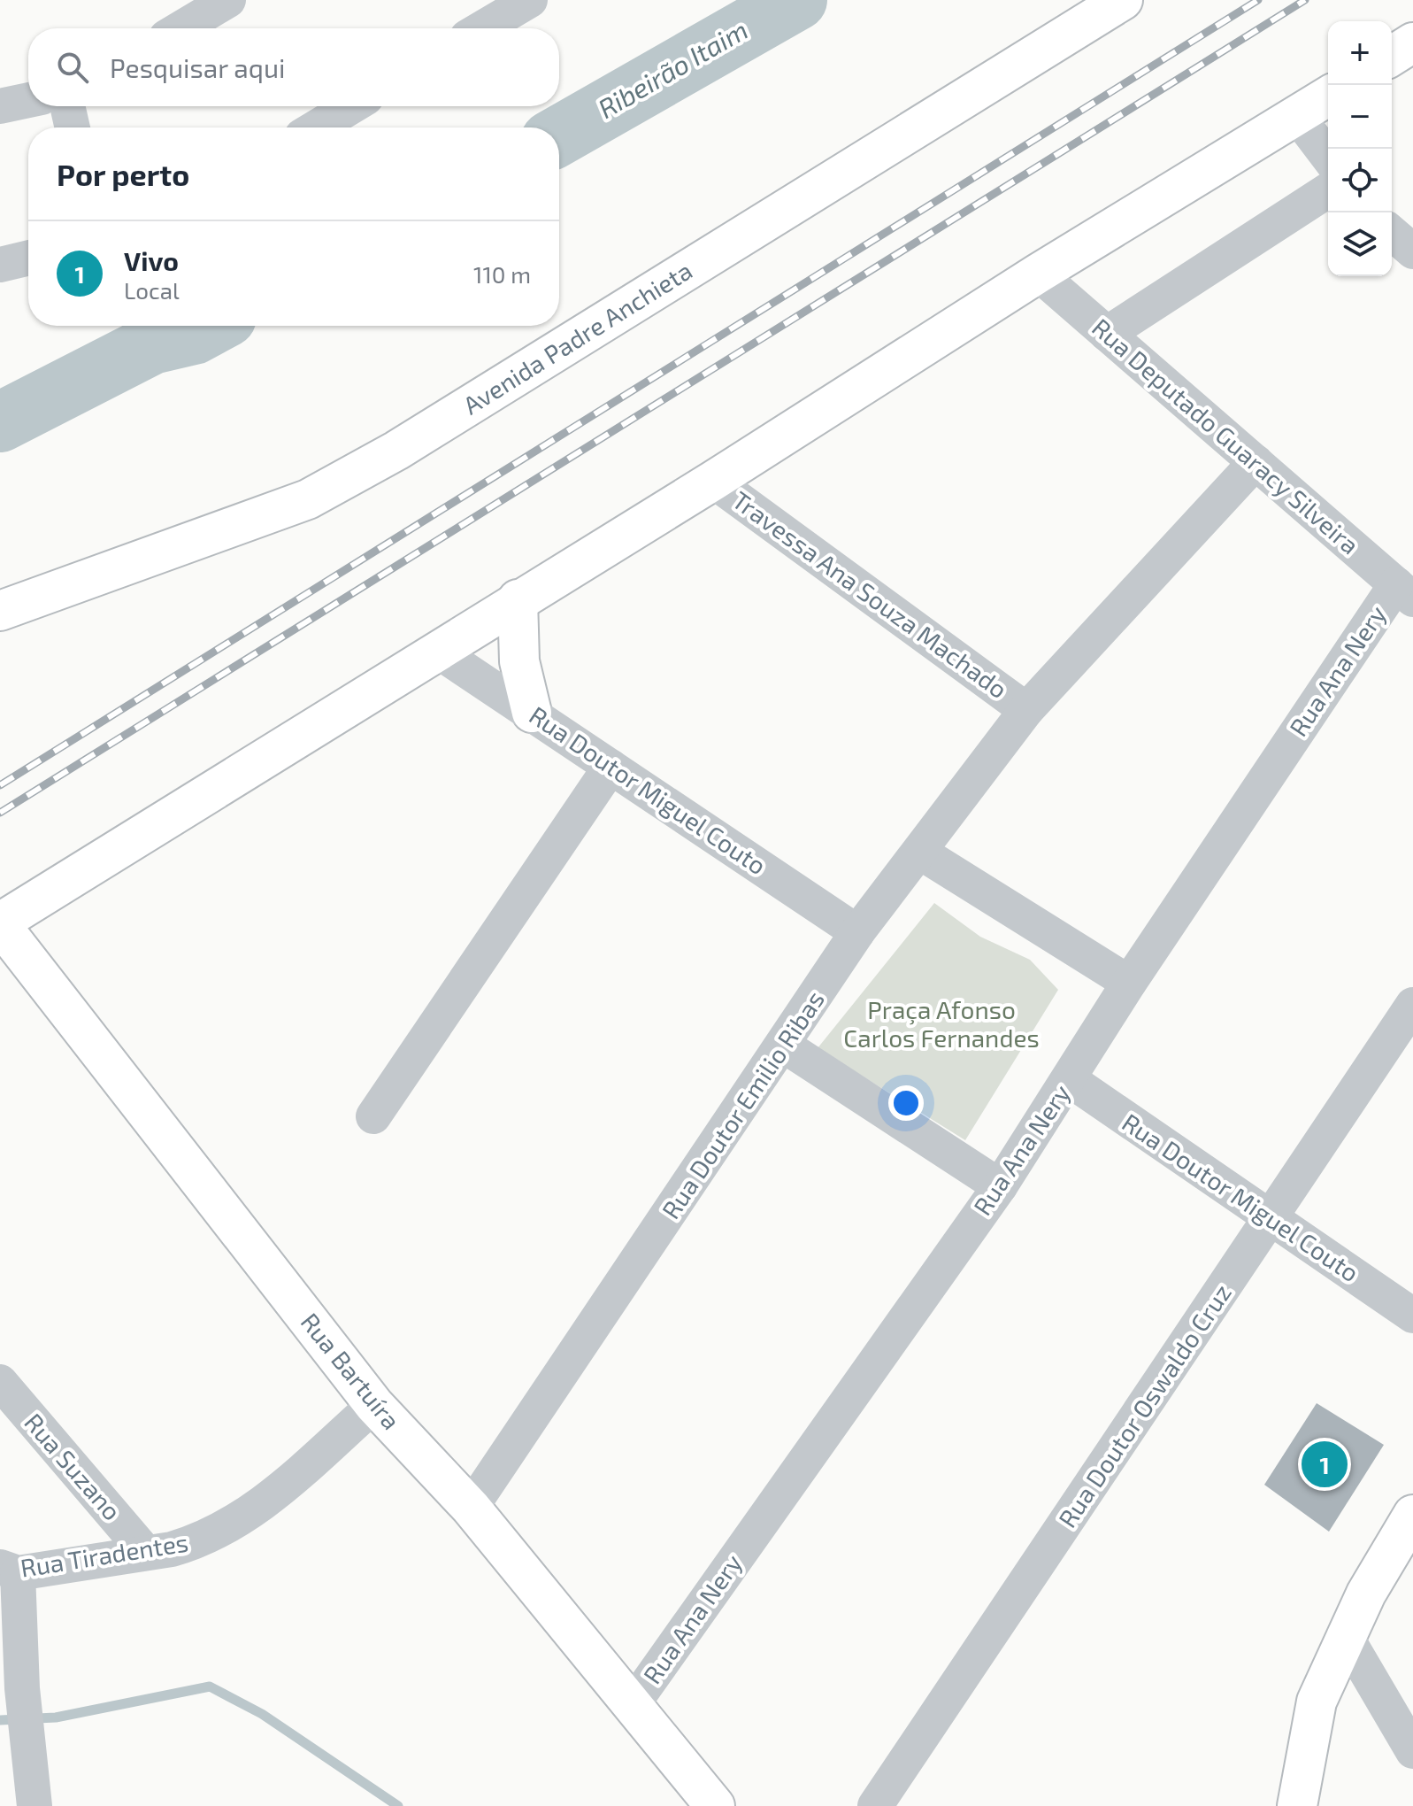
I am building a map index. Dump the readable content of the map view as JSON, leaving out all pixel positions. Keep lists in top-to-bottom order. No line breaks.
{"streets":{"main road":["Avenida Padre Anchieta","Rua Bartuíra"],"street":["Rua Deputado Guaracy Silveira","Travessa Ana Souza Machado","Rua Ana Nery","Rua Doutor Miguel Couto","Rua Doutor Emilio Ribas","Rua Doutor Oswaldo Cruz","Rua Suzano","Rua Tiradentes"]},"crossings":[["Rua Deputado Guaracy Silveira","Rua Ana Nery"],["Rua Deputado Guaracy Silveira","Rua Doutor Emilio Ribas"],["Travessa Ana Souza Machado","Rua Doutor Emilio Ribas"],["Rua Ana Nery","Rua Doutor Miguel Couto"],["Rua Ana Nery","Rua Bartuíra"],["Rua Doutor Miguel Couto","Rua Doutor Emilio Ribas"],["Rua Doutor Miguel Couto","Rua Doutor Oswaldo Cruz"],["Rua Doutor Emilio Ribas","Rua Bartuíra"],["Rua Bartuíra","Rua Tiradentes"],["Rua Suzano","Rua Tiradentes"]],"water":["Ribeirão Itaim"],"parks":["Praça Afonso Carlos Fernandes"],"page":{"map_buttons":["+","−"],"search":"Pesquisar aqui","heading":"Por perto","list":[{"mark":"1","name":"Vivo","note":"Local","value":"110 m"}],"pins":"1"}}
